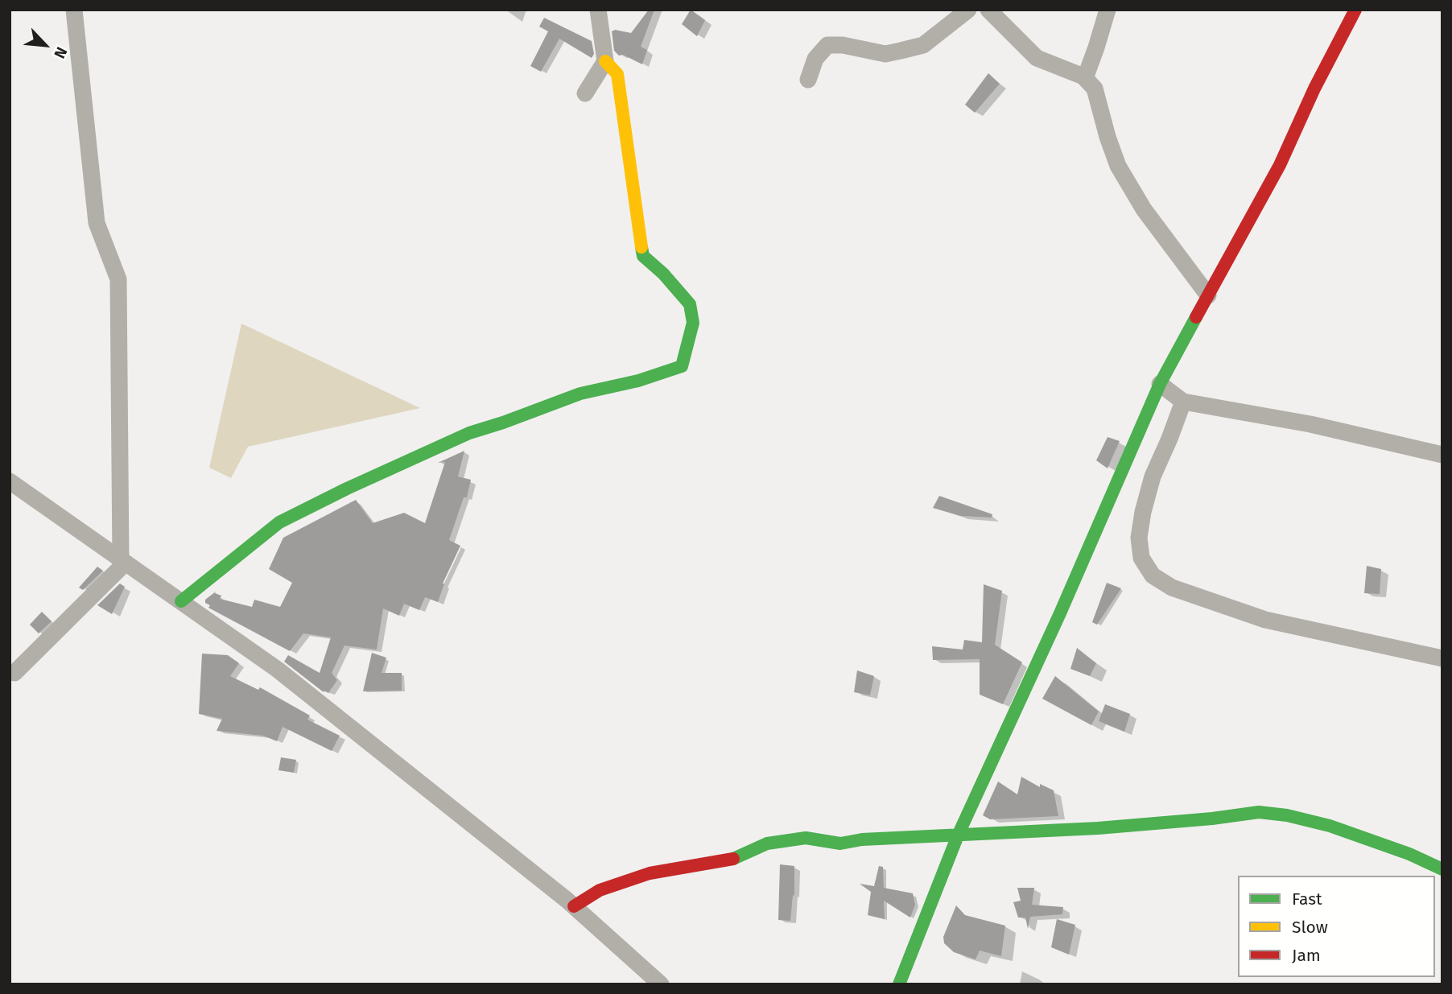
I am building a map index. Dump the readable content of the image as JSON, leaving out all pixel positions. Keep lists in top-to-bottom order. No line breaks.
{"legend":["Fast","Slow","Jam"],"north":"bottom right"}
